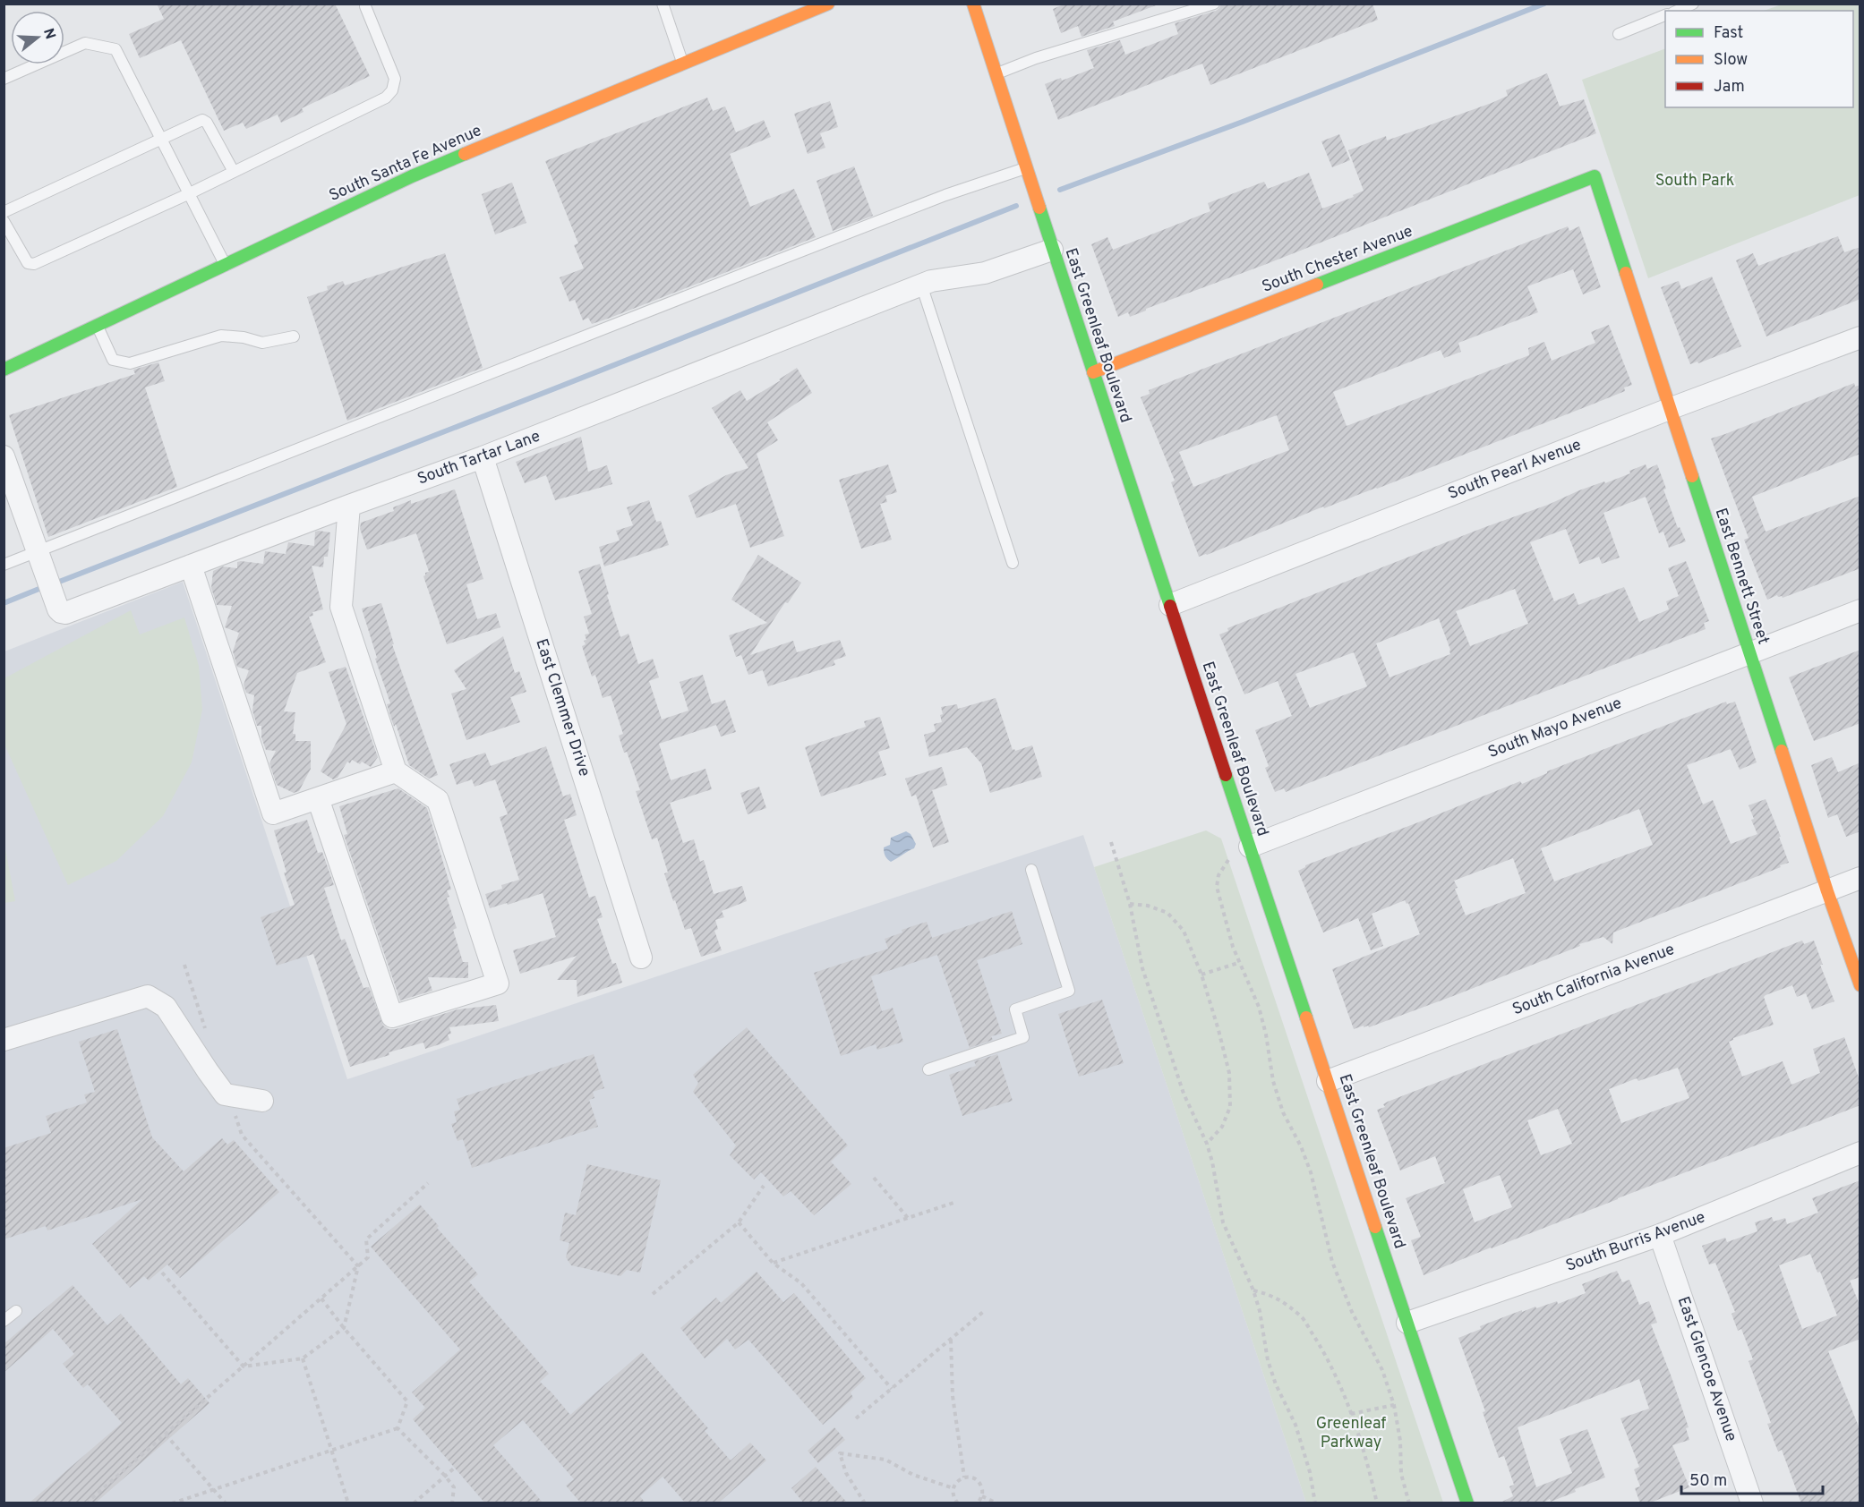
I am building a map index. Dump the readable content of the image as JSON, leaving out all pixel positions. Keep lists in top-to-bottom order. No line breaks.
{"streets":{"street":["South Santa Fe Avenue","South Chester Avenue","East Greenleaf Boulevard","South Tartar Lane","South Pearl Avenue","East Bennett Street","East Clemmer Drive","South Mayo Avenue","South California Avenue","South Burris Avenue","East Glencoe Avenue"]},"crossings":[["South Chester Avenue","East Greenleaf Boulevard"],["South Chester Avenue","East Bennett Street"],["East Greenleaf Boulevard","South Tartar Lane"],["East Greenleaf Boulevard","South Pearl Avenue"],["East Greenleaf Boulevard","South Mayo Avenue"],["East Greenleaf Boulevard","South California Avenue"],["East Greenleaf Boulevard","South Burris Avenue"],["South Tartar Lane","East Clemmer Drive"],["South Pearl Avenue","East Bennett Street"],["East Bennett Street","South Mayo Avenue"],["East Bennett Street","South California Avenue"],["South Burris Avenue","East Glencoe Avenue"]],"parks":["South Park","Greenleaf Parkway"],"legend":["Fast","Slow","Jam"],"scale_bar":"50 m","north":"right"}
